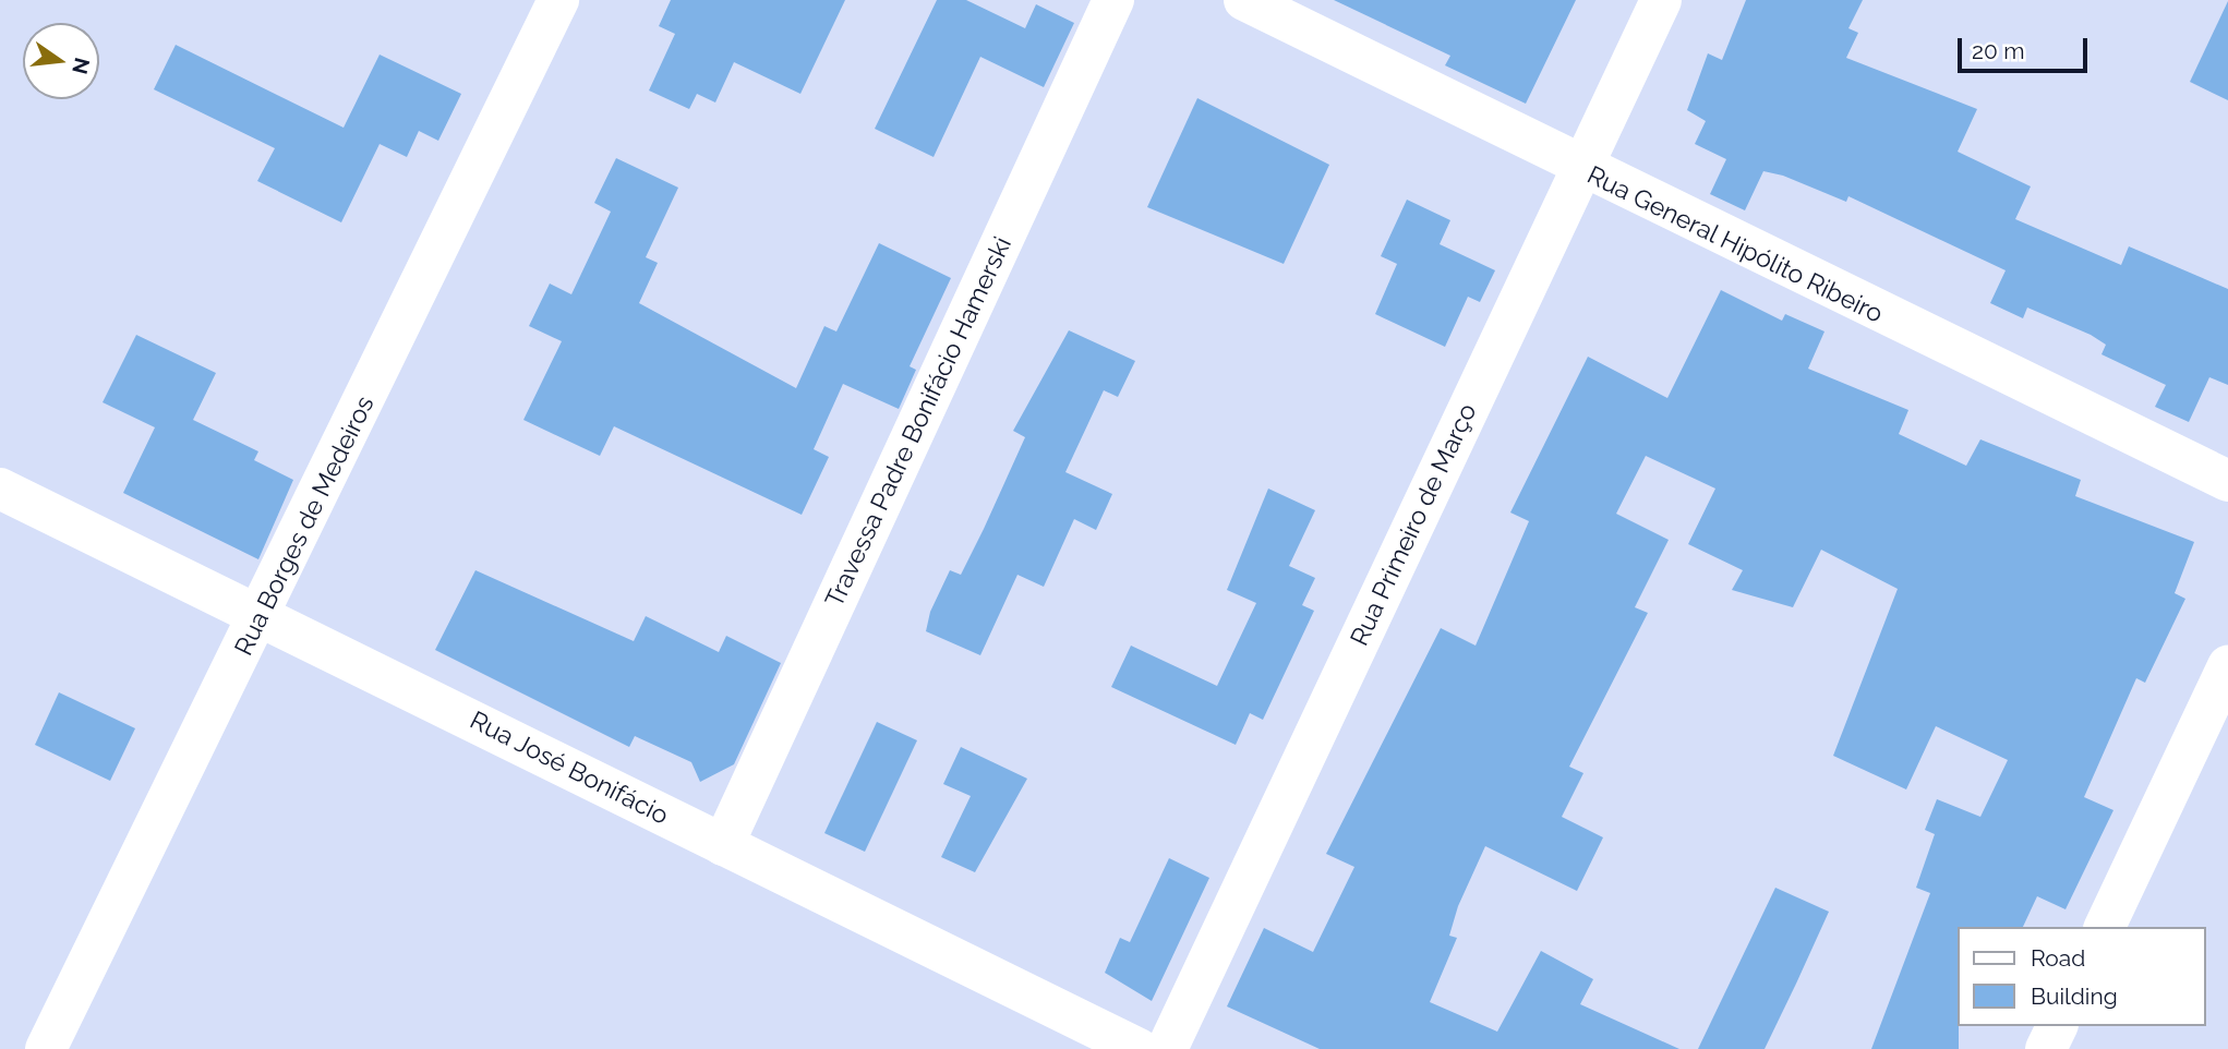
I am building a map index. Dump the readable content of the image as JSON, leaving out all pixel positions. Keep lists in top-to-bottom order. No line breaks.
{"streets":{"street":["Rua General Hipólito Ribeiro","Travessa Padre Bonifácio Hamerski","Rua Primeiro de Março","Rua Borges de Medeiros","Rua José Bonifácio"]},"crossings":[["Rua General Hipólito Ribeiro","Rua Primeiro de Março"],["Travessa Padre Bonifácio Hamerski","Rua José Bonifácio"],["Rua Borges de Medeiros","Rua José Bonifácio"]],"legend":["Road","Building"],"scale_bar":"20 m","north":"right"}
